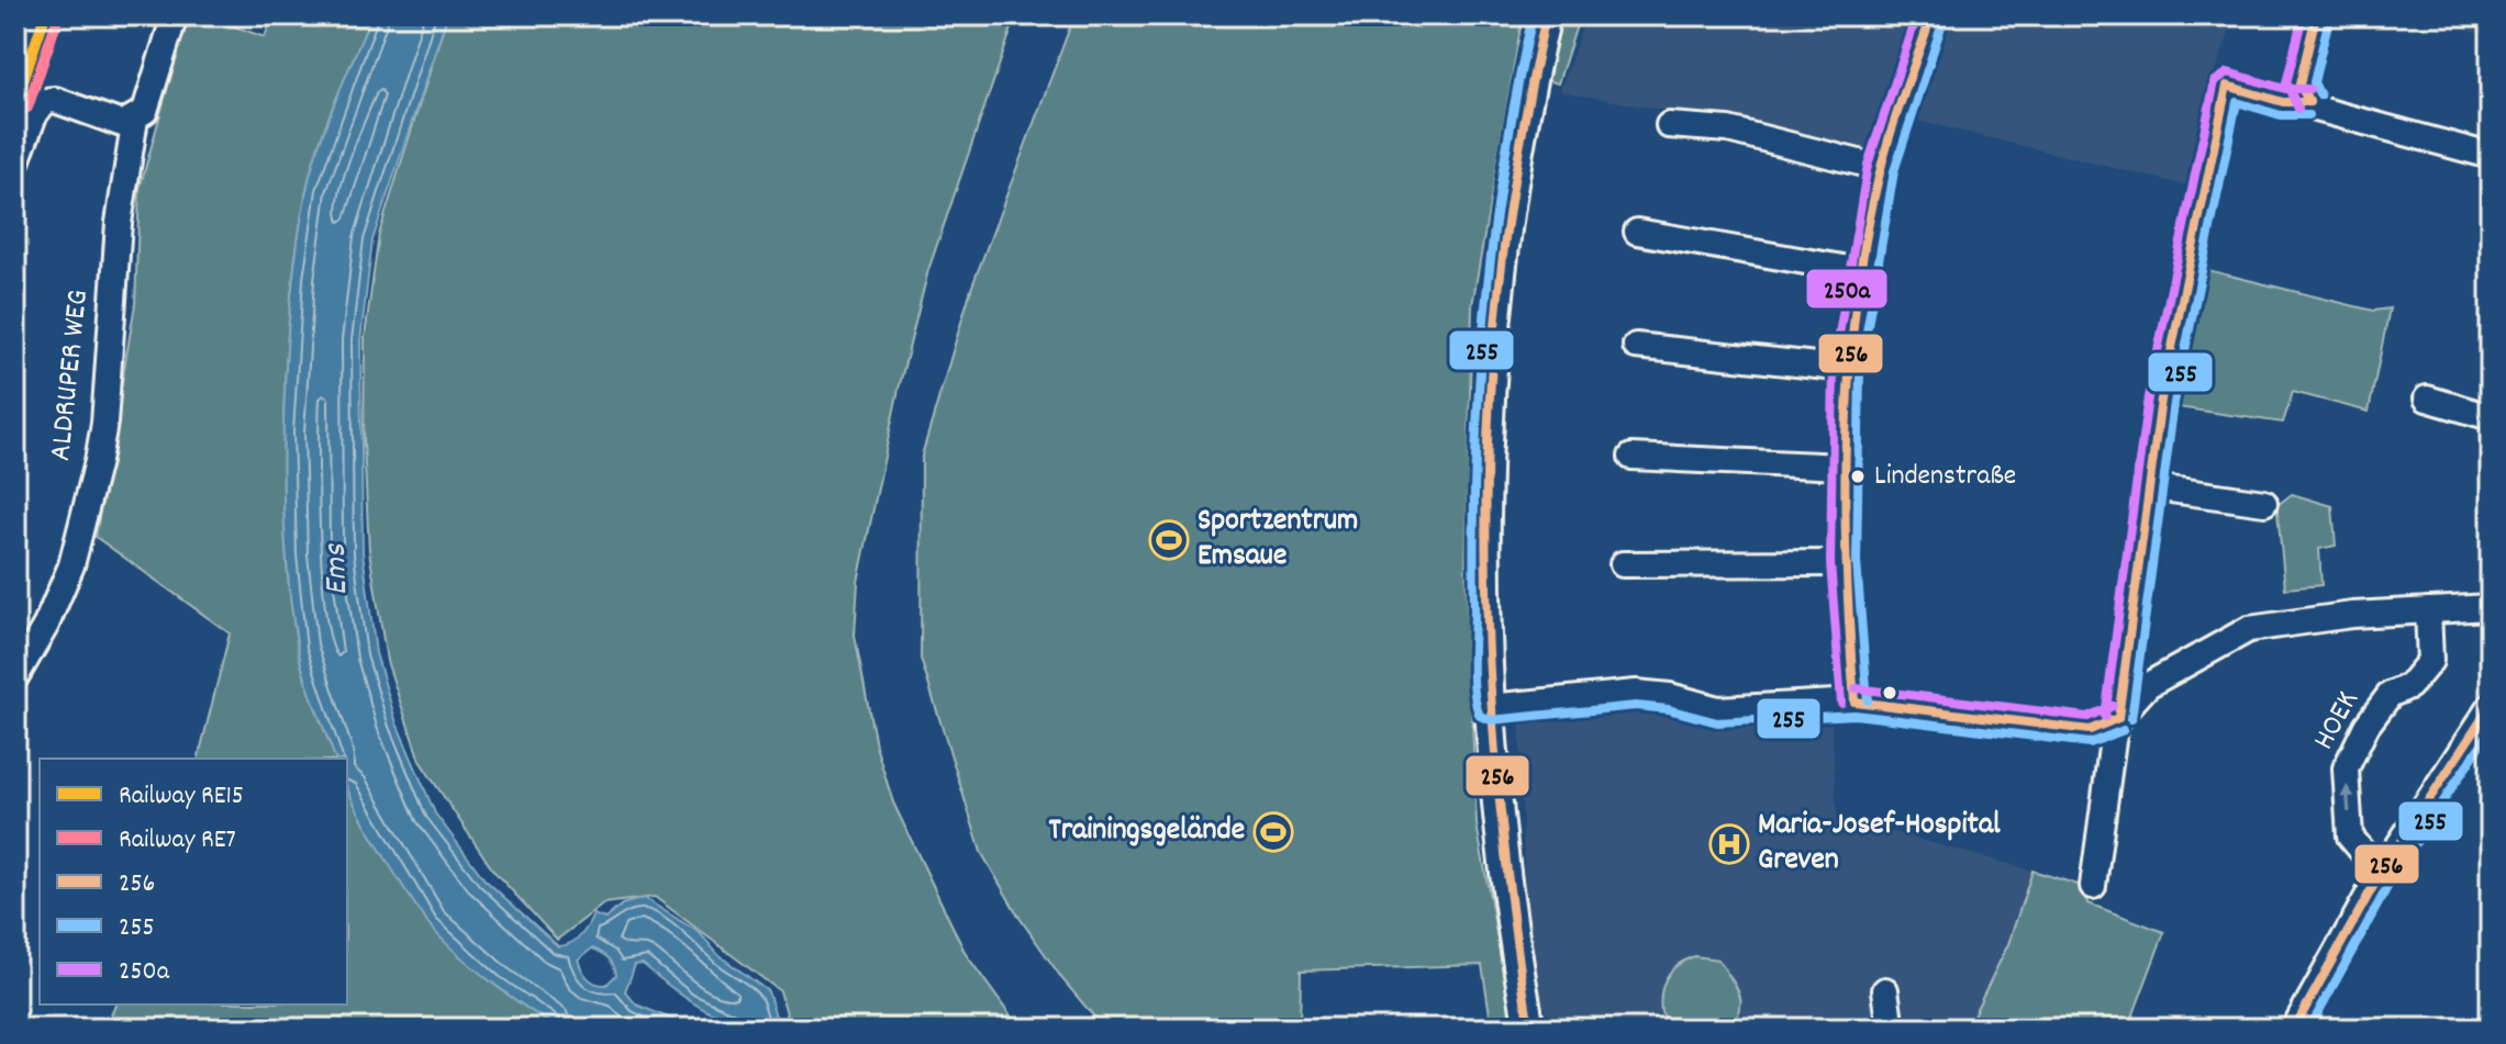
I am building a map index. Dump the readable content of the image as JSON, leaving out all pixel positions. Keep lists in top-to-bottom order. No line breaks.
{"streets":{"street":["ALDRUPER WEG","HOEK"]},"water":["Ems"],"places":{"other":["Lindenstraße"],"sports":["Sportzentrum Emsaue","Trainingsgelände"],"hospital":["Maria-Josef-Hospital Greven"]},"lines":["rail line RE15","transit line 256","transit line 255","transit line 250a","rail line RE7"],"legend":["Railway RE15","Railway RE7","256","255","250a"]}
